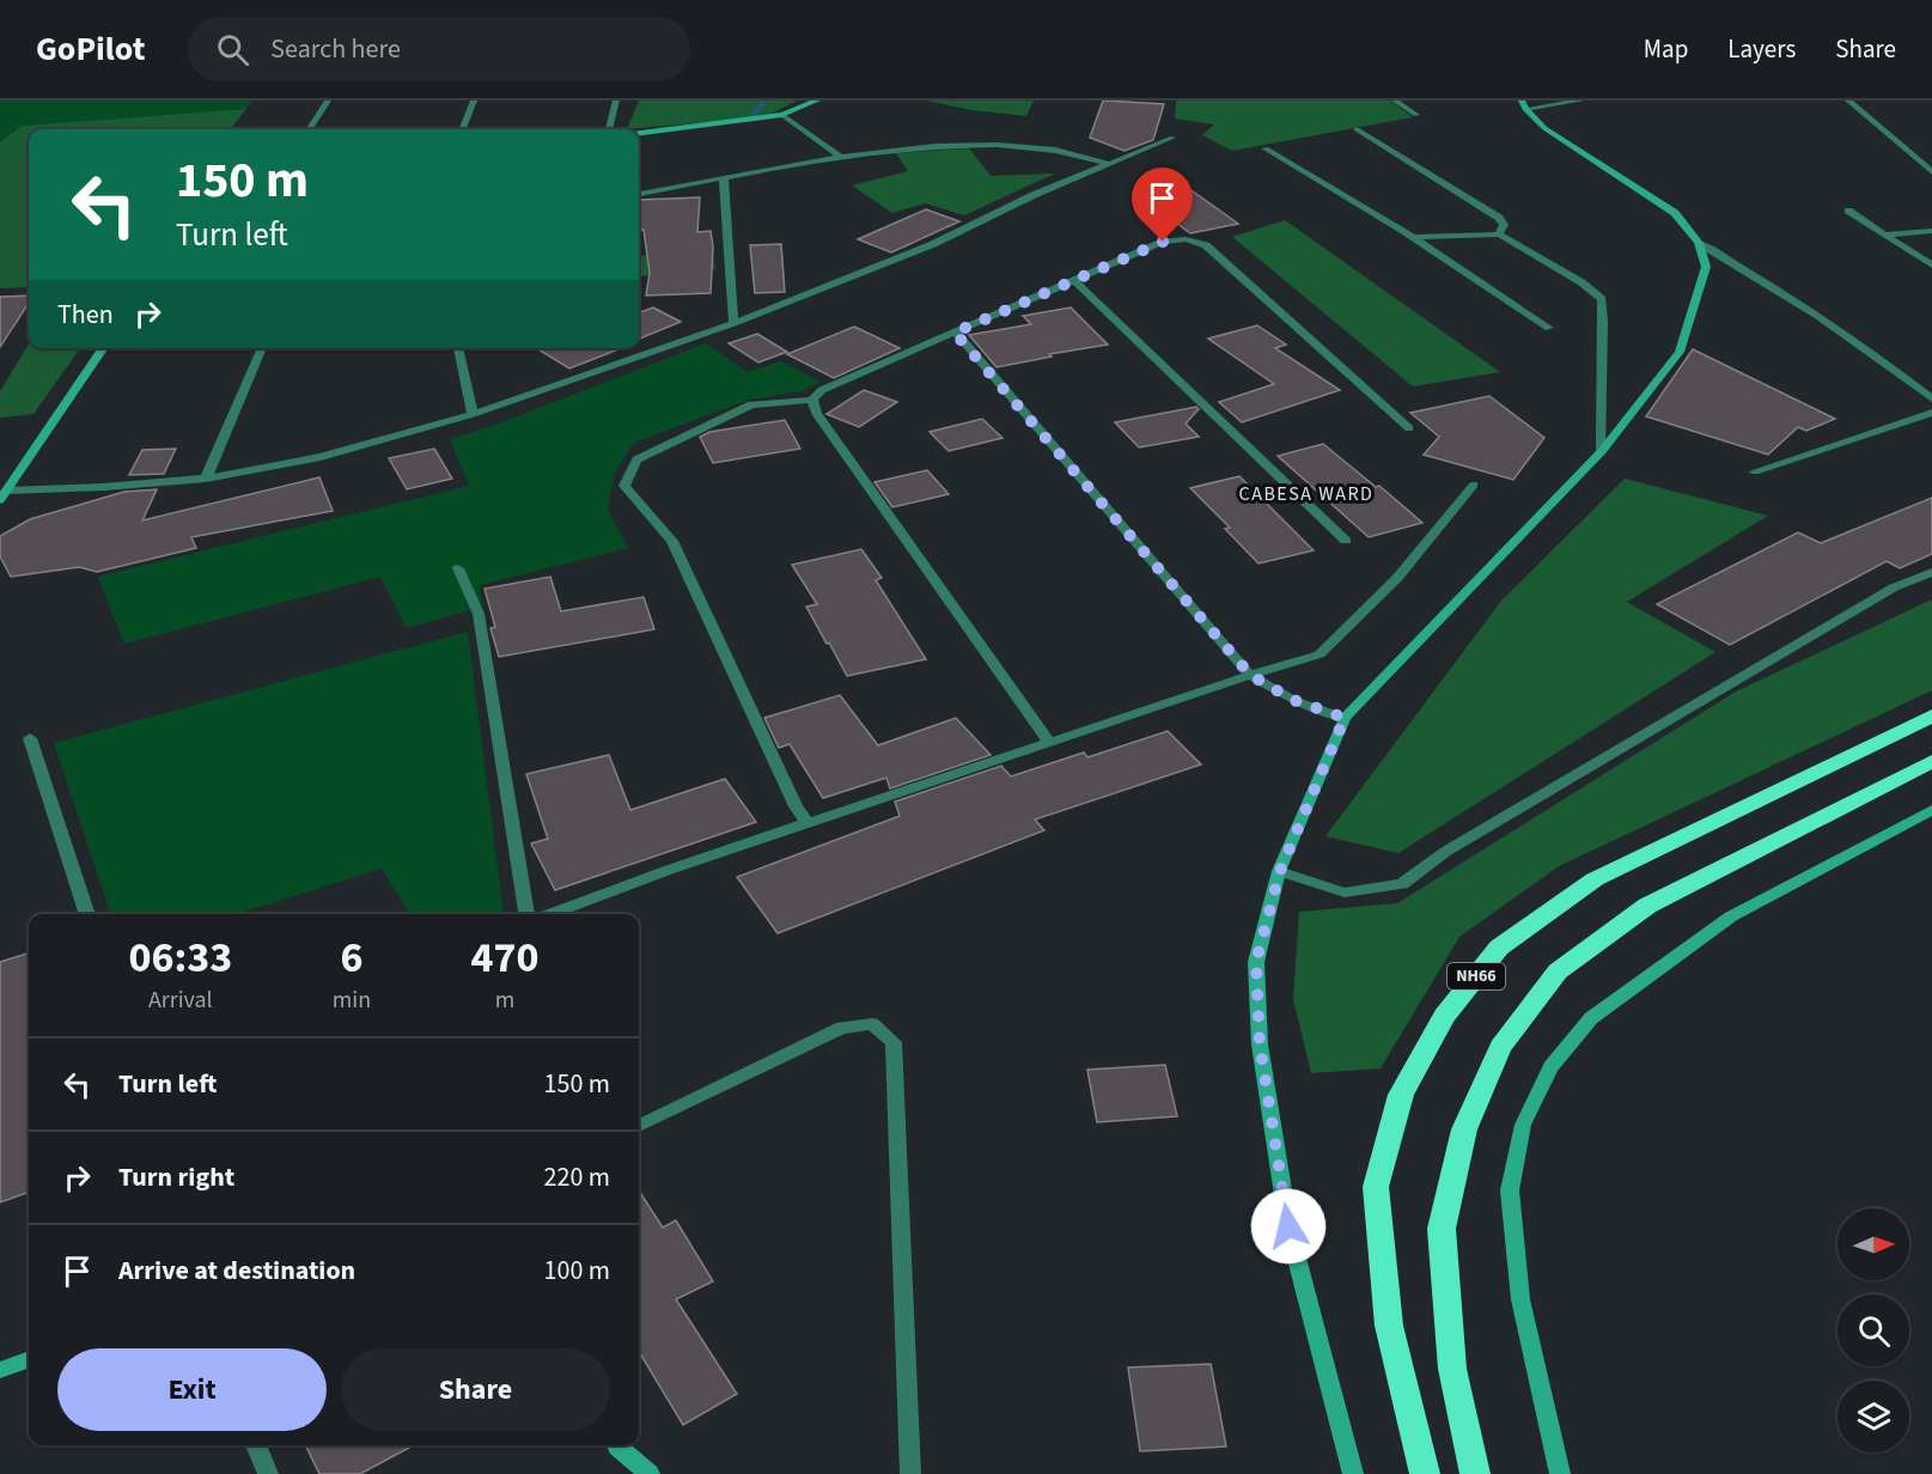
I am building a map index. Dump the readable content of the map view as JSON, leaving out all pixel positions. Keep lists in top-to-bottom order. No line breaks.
{"streets":{"highway":["NH66"]},"districts":["CABESA WARD"],"north":"right","page":{"header":"GoPilot","search":"Search here","nav":["Map","Layers","Share"],"turn":["150 m","Turn left"],"then":"Then","eta":["06:33","Arrival","6","min","470","m"],"list":[{"name":"Turn left","value":"150 m"},{"name":"Turn right","value":"220 m"},{"name":"Arrive at destination","value":"100 m"}],"buttons":["Exit","Share"]}}
